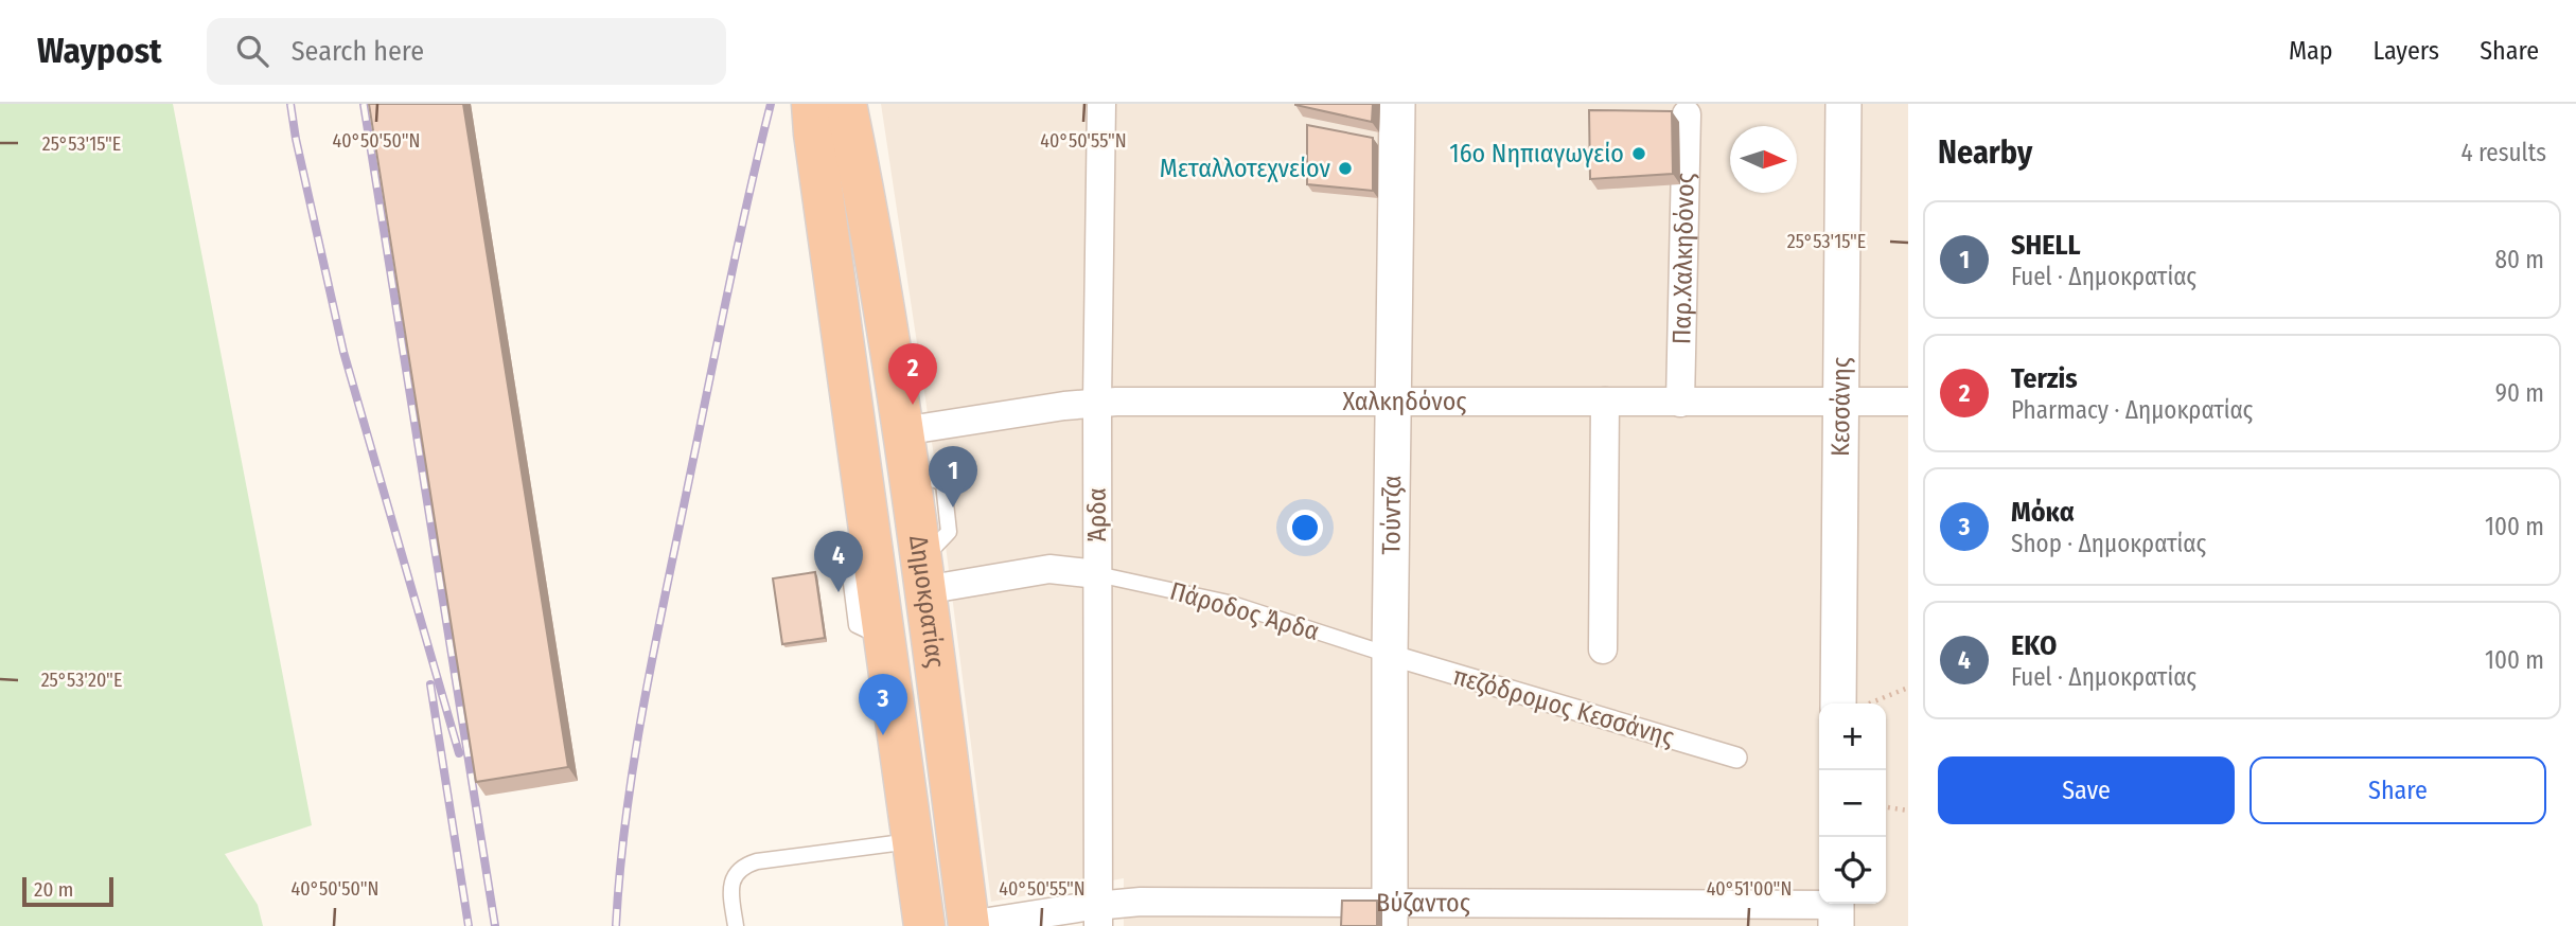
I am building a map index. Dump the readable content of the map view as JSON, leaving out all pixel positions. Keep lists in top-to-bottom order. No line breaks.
{"streets":{"highway":["Δημοκρατίας"],"street":["Παρ.Χαλκηδόνος","Χαλκηδόνος","Κεσσάνης","Άρδα","Τούντζα","πεζόδρομος Κεσσάνης","Βύζαντος"],"lane":["Πάροδος Άρδα"]},"crossings":[["Παρ.Χαλκηδόνος","Χαλκηδόνος"],["Χαλκηδόνος","Κεσσάνης"],["Χαλκηδόνος","Άρδα"],["Χαλκηδόνος","Τούντζα"],["Χαλκηδόνος","Δημοκρατίας"],["Άρδα","Πάροδος Άρδα"],["Άρδα","Βύζαντος"],["Τούντζα","Πάροδος Άρδα"],["Τούντζα","πεζόδρομος Κεσσάνης"],["Τούντζα","Βύζαντος"],["Δημοκρατίας","Βύζαντος"],["Πάροδος Άρδα","πεζόδρομος Κεσσάνης"]],"places":["16ο Νηπιαγωγείο","Μεταλλοτεχνείον"],"scale_bar":"20 m","north":"right","page":{"header":"Waypost","search":"Search here","nav":["Map","Layers","Share"],"heading":["Nearby","4 results"],"list":[{"mark":"1","name":"SHELL","note":"Fuel · Δημοκρατίας","value":"80 m"},{"mark":"2","name":"Terzis","note":"Pharmacy · Δημοκρατίας","value":"90 m"},{"mark":"3","name":"Μόκα","note":"Shop · Δημοκρατίας","value":"100 m"},{"mark":"4","name":"EKO","note":"Fuel · Δημοκρατίας","value":"100 m"}],"pins":["2","1","4","3"],"map_buttons":["+","−"],"buttons":["Save","Share"],"scale":"20 m"},"coordinates":["40°50'50\"N","40°50'55\"N","25°53'15\"E","25°53'20\"E","40°51'00\"N"]}
